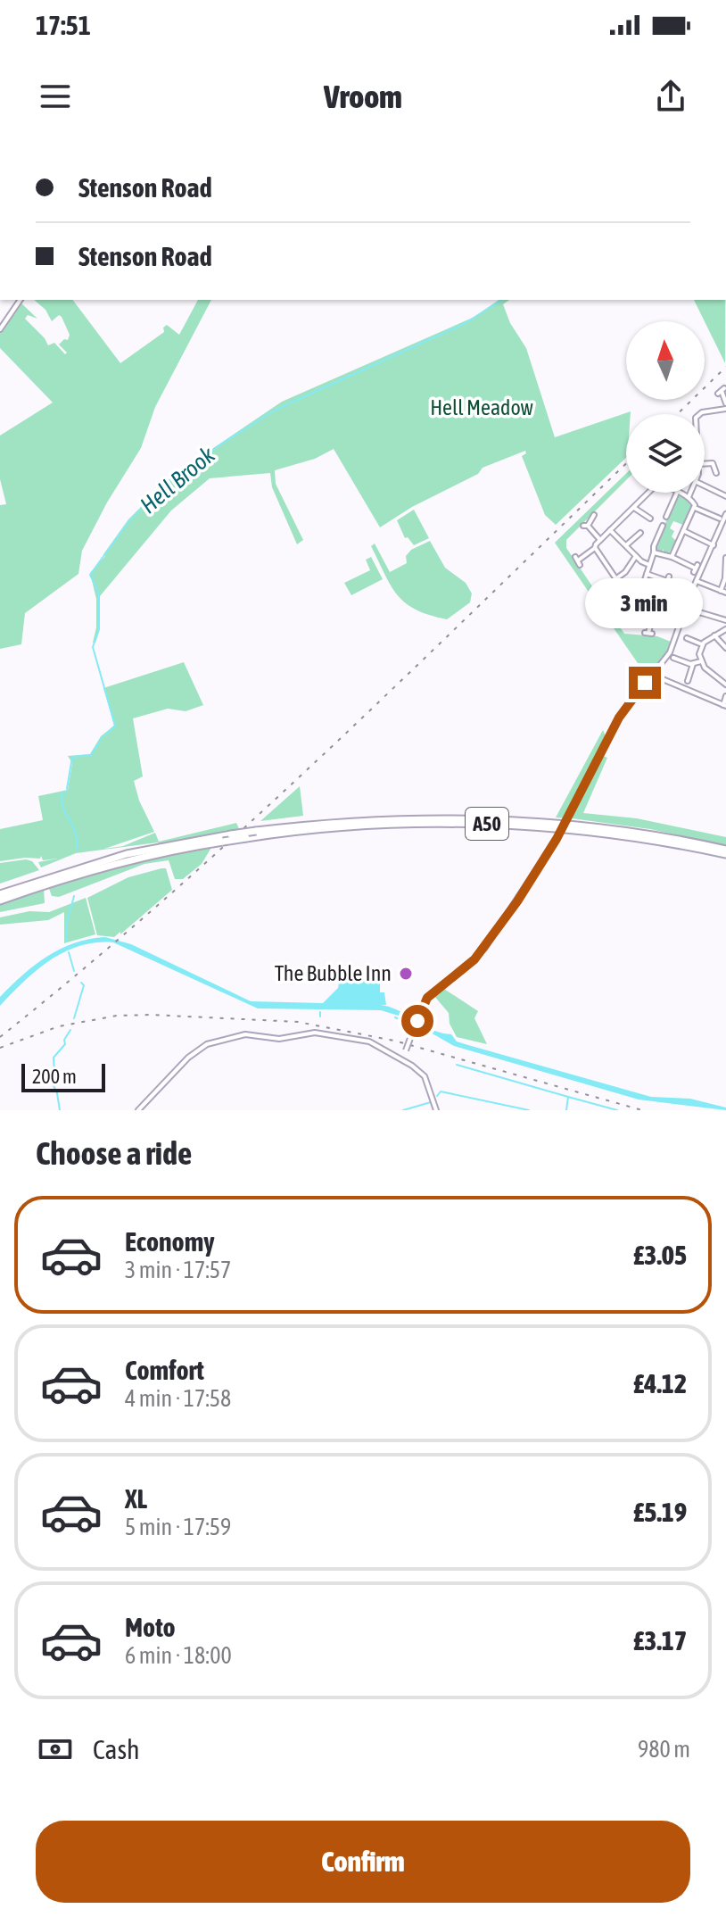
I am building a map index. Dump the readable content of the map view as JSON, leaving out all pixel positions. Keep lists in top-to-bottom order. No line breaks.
{"streets":{"highway":["A50"]},"water":["Hell Brook"],"parks":["Hell Meadow"],"places":["The Bubble Inn"],"scale_bar":"200 m","north":"top","page":{"status":"17:51","header":"Vroom","banner":["Stenson Road","Stenson Road"],"bubble":"3 min","scale":"200 m","heading":"Choose a ride","list":[{"name":"Economy","note":"3 min · 17:57","value":"£3.05"},{"name":"Comfort","note":"4 min · 17:58","value":"£4.12"},{"name":"XL","note":"5 min · 17:59","value":"£5.19"},{"name":"Moto","note":"6 min · 18:00","value":"£3.17"}],"pay":["Cash","980 m"],"buttons":"Confirm"}}
